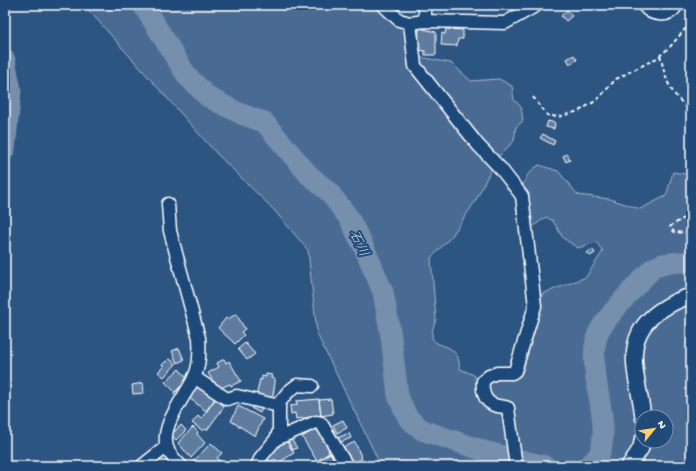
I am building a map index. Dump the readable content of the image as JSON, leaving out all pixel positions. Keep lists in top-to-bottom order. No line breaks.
{"water":["石川"],"north":"top right"}
